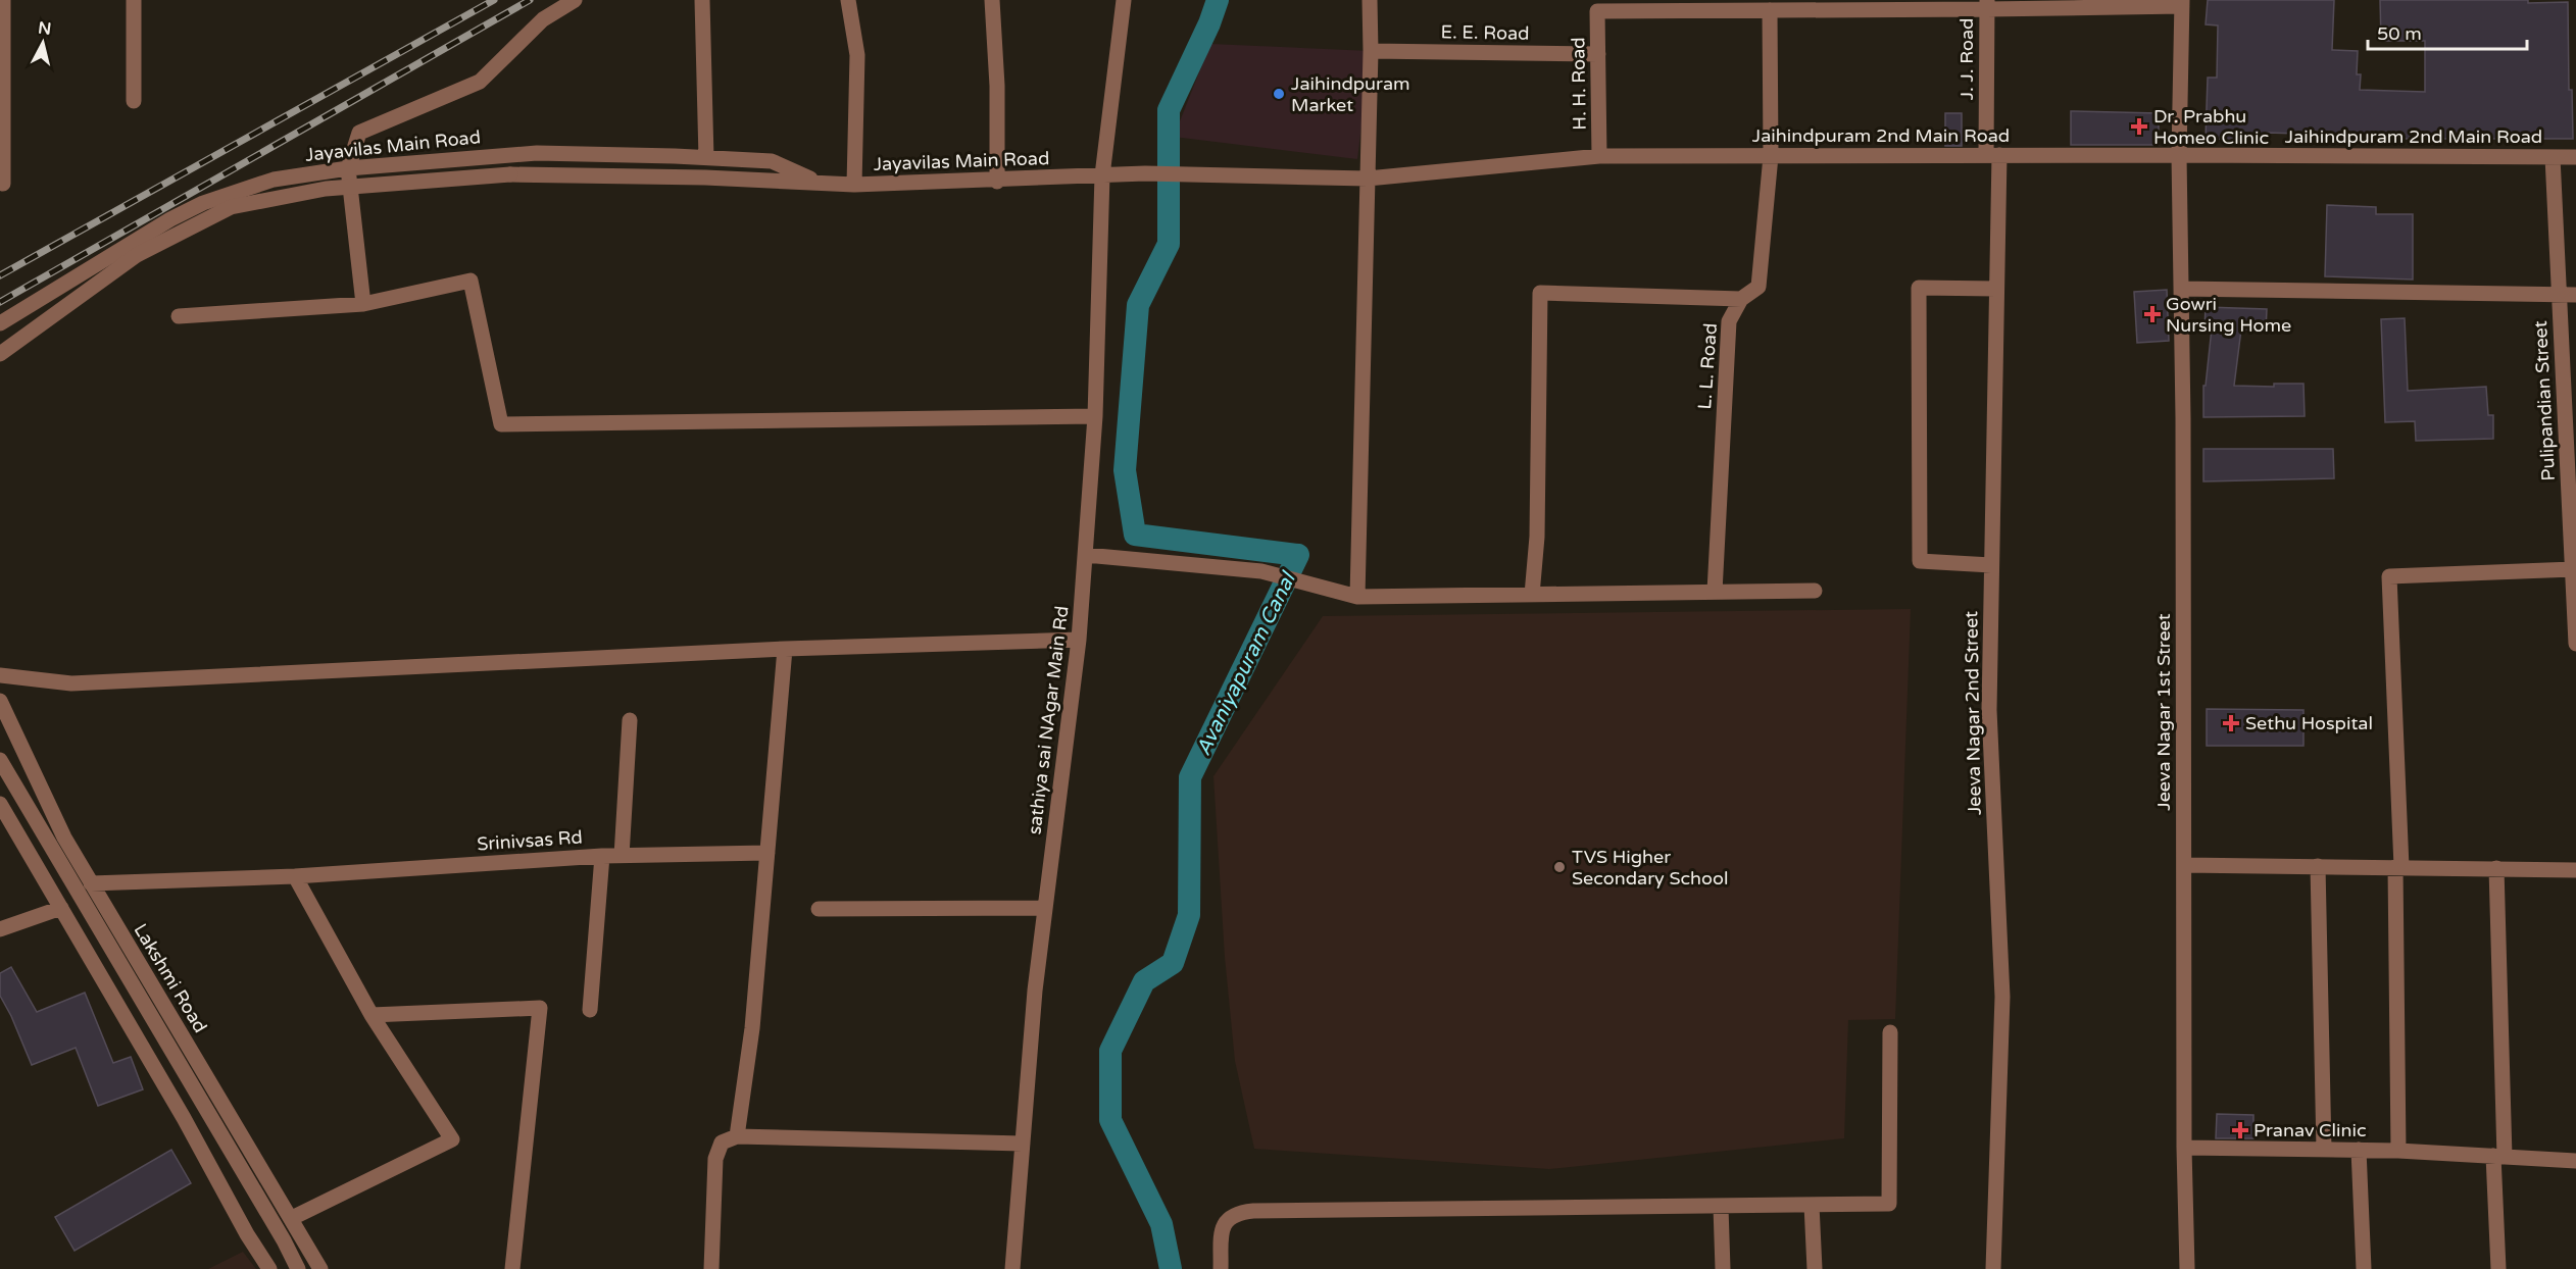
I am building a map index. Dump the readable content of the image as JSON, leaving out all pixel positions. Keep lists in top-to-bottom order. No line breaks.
{"streets":{"street":["E. E. Road","J. J. Road","H. H. Road","Jaihindpuram 2nd Main Road","Jayavilas Main Road","L. L. Road","Pulipandian Street","Jeeva Nagar 1st Street","Jeeva Nagar 2nd Street","sathiya sai NAgar Main Rd","Srinivsas Rd","Lakshmi Road"]},"crossings":[["E. E. Road","H. H. Road"],["J. J. Road","Jaihindpuram 2nd Main Road"],["J. J. Road","Jeeva Nagar 2nd Street"],["H. H. Road","Jaihindpuram 2nd Main Road"],["H. H. Road","L. L. Road"],["Jaihindpuram 2nd Main Road","Jayavilas Main Road"],["Jaihindpuram 2nd Main Road","L. L. Road"],["Jaihindpuram 2nd Main Road","Pulipandian Street"],["Jaihindpuram 2nd Main Road","Jeeva Nagar 1st Street"],["Jaihindpuram 2nd Main Road","Jeeva Nagar 2nd Street"],["Jayavilas Main Road","sathiya sai NAgar Main Rd"],["Srinivsas Rd","Lakshmi Road"]],"water":["Avaniyapuram Canal"],"places":{"other":["Jaihindpuram Market","TVS Higher Secondary School"],"health":["Dr. Prabhu Homeo Clinic","Gowri Nursing Home","Sethu Hospital","Pranav Clinic"]},"scale_bar":"50 m","north":"top"}
